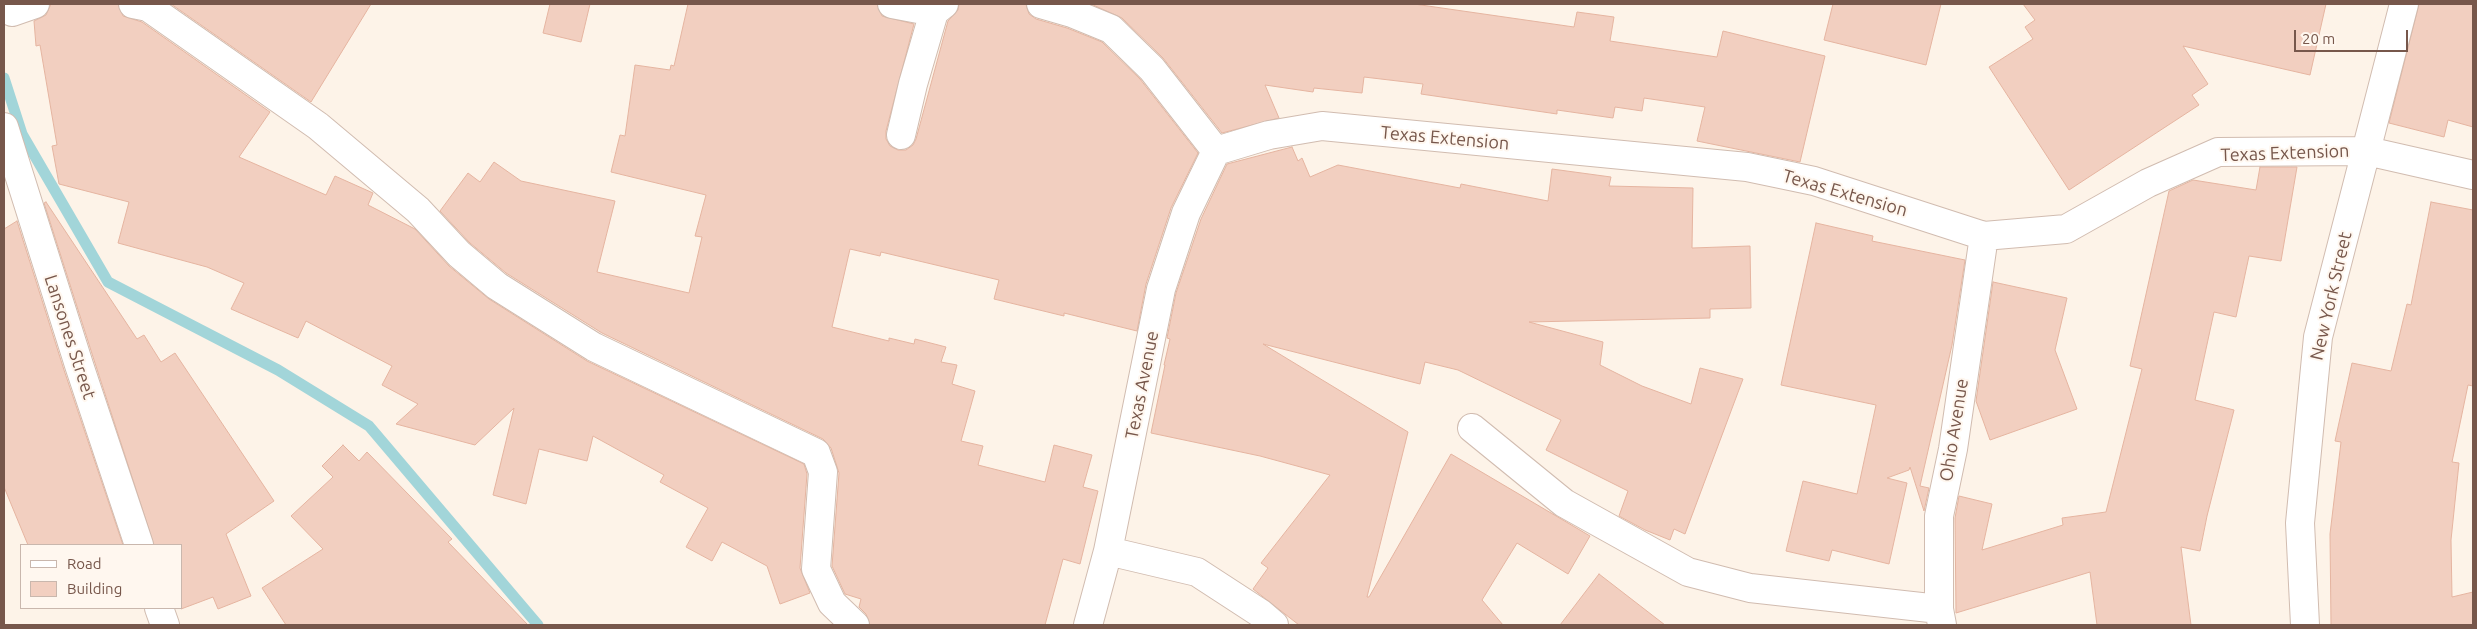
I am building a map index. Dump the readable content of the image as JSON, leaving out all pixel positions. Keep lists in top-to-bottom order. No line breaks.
{"streets":{"street":["Texas Extension","New York Street","Lansones Street","Texas Avenue","Ohio Avenue"]},"crossings":[["Texas Extension","New York Street"],["Texas Extension","Texas Avenue"],["Texas Extension","Ohio Avenue"]],"legend":["Road","Building"],"scale_bar":"20 m"}
